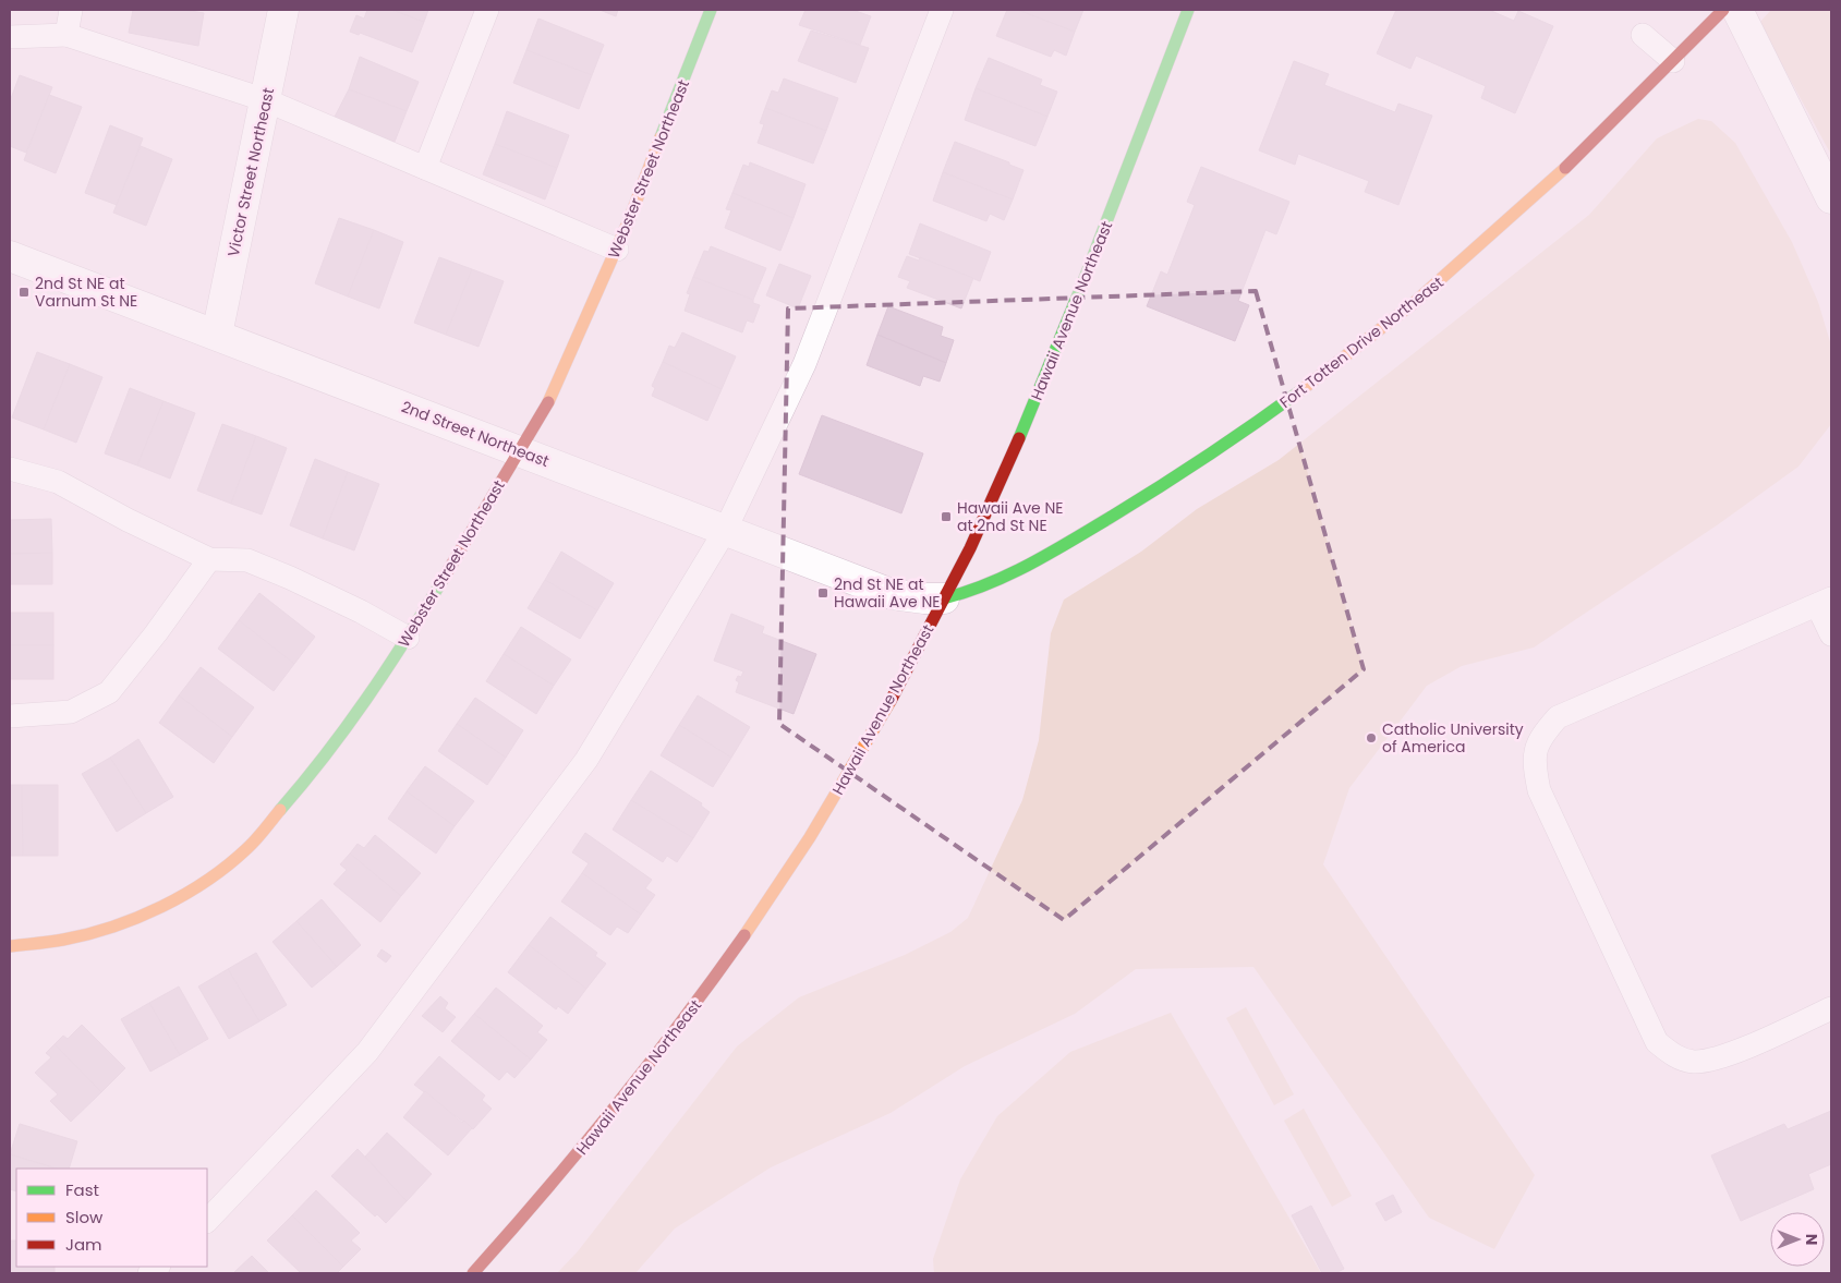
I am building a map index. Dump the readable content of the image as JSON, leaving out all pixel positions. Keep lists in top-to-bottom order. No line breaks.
{"streets":{"street":["Webster Street Northeast","Victor Street Northeast","Hawaii Avenue Northeast","Fort Totten Drive Northeast","2nd Street Northeast"]},"crossings":[["Webster Street Northeast","2nd Street Northeast"],["Victor Street Northeast","2nd Street Northeast"],["Hawaii Avenue Northeast","Fort Totten Drive Northeast"],["Hawaii Avenue Northeast","2nd Street Northeast"],["Fort Totten Drive Northeast","2nd Street Northeast"]],"places":{"transit":["2nd St NE at Varnum St NE","Hawaii Ave NE at 2nd St NE","2nd St NE at Hawaii Ave NE"],"other":["Catholic University of America"]},"legend":["Fast","Slow","Jam"],"north":"right"}
